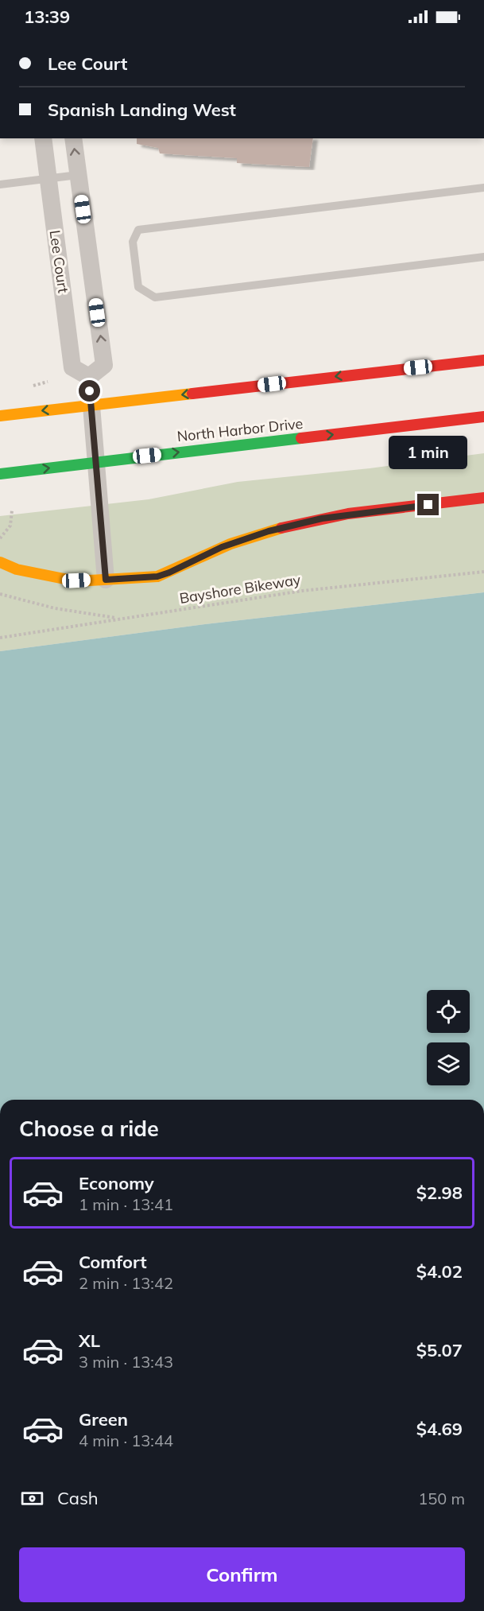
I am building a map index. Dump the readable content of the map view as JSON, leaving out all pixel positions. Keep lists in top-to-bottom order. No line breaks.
{"streets":{"main road":["North Harbor Drive"],"street":["Lee Court"],"path":["Bayshore Bikeway"]},"page":{"status":"13:39","banner":["Lee Court","Spanish Landing West"],"bubble":"1 min","heading":"Choose a ride","list":[{"name":"Economy","note":"1 min · 13:41","value":"$2.98"},{"name":"Comfort","note":"2 min · 13:42","value":"$4.02"},{"name":"XL","note":"3 min · 13:43","value":"$5.07"},{"name":"Green","note":"4 min · 13:44","value":"$4.69"}],"pay":["Cash","150 m"],"buttons":"Confirm"}}
